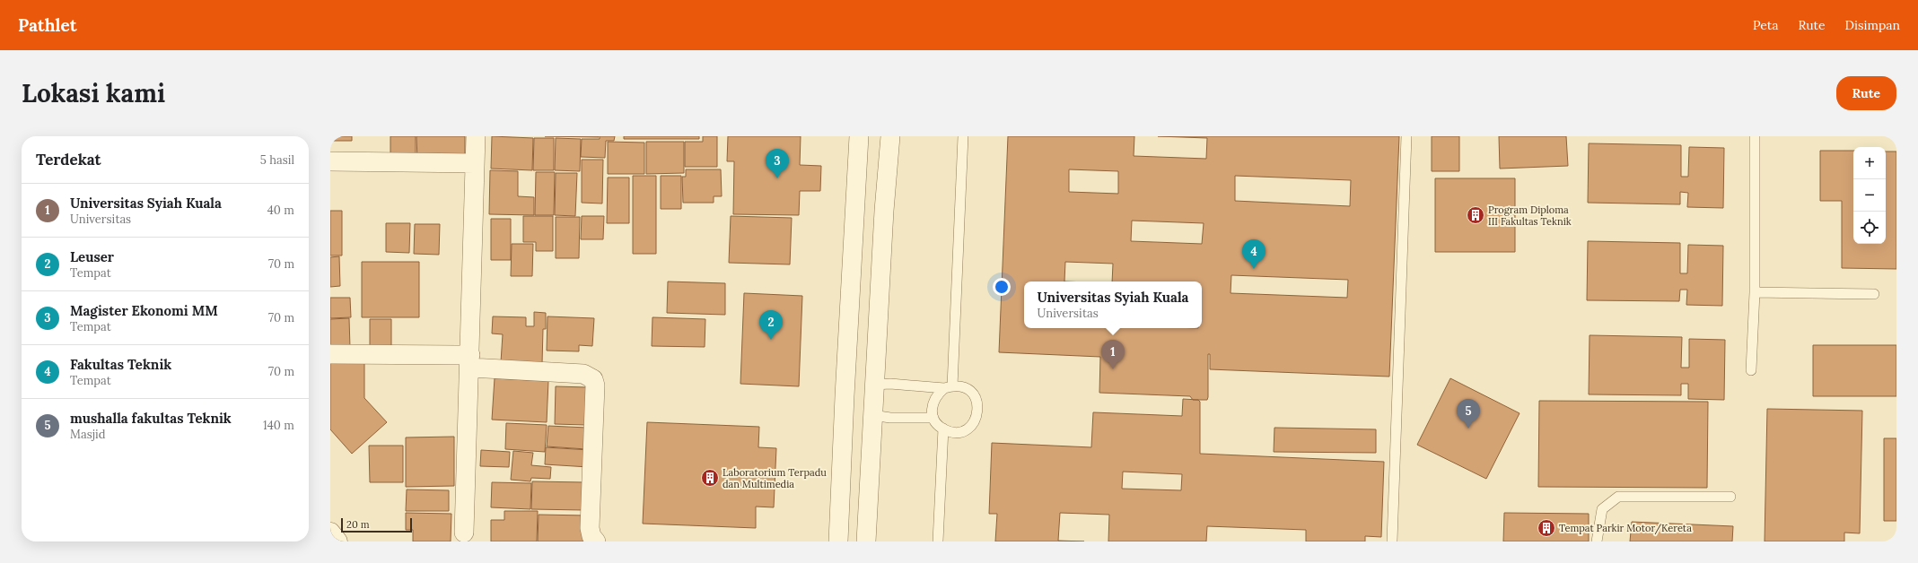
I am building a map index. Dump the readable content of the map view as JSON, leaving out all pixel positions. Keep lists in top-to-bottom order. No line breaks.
{"places":{"building":["Program Diploma III Fakultas Teknik","Laboratorium Terpadu dan Multimedia","Tempat Parkir Motor/Kereta"]},"scale_bar":"20 m","page":{"header":"Pathlet","nav":["Peta","Rute","Disimpan"],"buttons":"Rute","title":"Lokasi kami","heading":["Terdekat","5 hasil"],"map_buttons":["+","−"],"pins":["3","4","2","1","5"],"list":[{"mark":"1","name":"Universitas Syiah Kuala","note":"Universitas","value":"40 m"},{"mark":"2","name":"Leuser","note":"Tempat","value":"70 m"},{"mark":"3","name":"Magister Ekonomi MM","note":"Tempat","value":"70 m"},{"mark":"4","name":"Fakultas Teknik","note":"Tempat","value":"70 m"},{"mark":"5","name":"mushalla fakultas Teknik","note":"Masjid","value":"140 m"}],"popup":["Universitas Syiah Kuala","Universitas"],"scale":"20 m"}}
